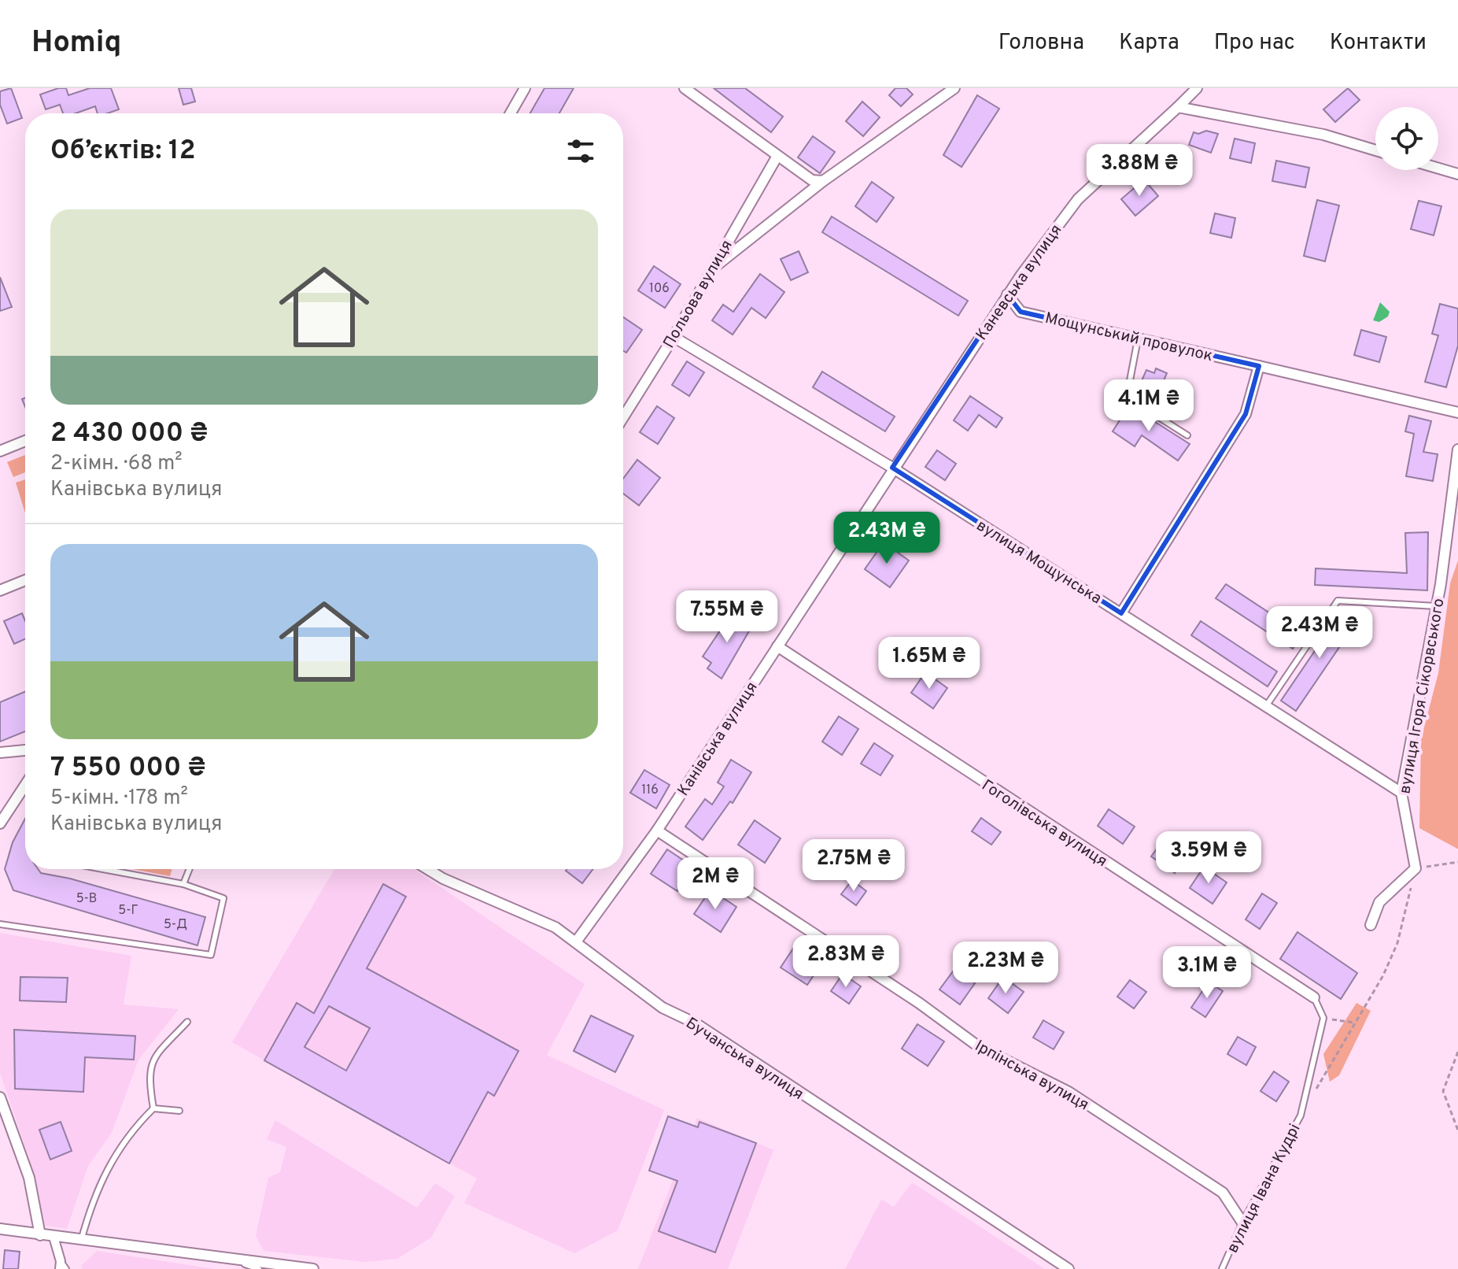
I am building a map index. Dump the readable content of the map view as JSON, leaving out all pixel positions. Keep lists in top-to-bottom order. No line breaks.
{"streets":{"street":["Каневська вулиця","Польова вулиця","Мощунський провулок","вулиця Мощунська","вулиця Ігоря Сікорвського","Канівська вулиця","Гоголівська вулиця","Бучанська вулиця","Ірпінська вулиця"],"lane":["вулиця Івана Кудрі"]},"crossings":[["Каневська вулиця","Мощунський провулок"],["Каневська вулиця","вулиця Мощунська"],["Каневська вулиця","Канівська вулиця"],["Польова вулиця","вулиця Мощунська"],["вулиця Мощунська","вулиця Ігоря Сікорвського"],["вулиця Мощунська","Канівська вулиця"],["Канівська вулиця","Гоголівська вулиця"],["Канівська вулиця","Бучанська вулиця"],["Канівська вулиця","Ірпінська вулиця"],["Ірпінська вулиця","вулиця Івана Кудрі"]],"house_numbers":["106","116","5-В","5-Г","5-Д"],"page":{"header":"Homiq","nav":["Головна","Карта","Про нас","Контакти"],"heading":"Об’єктів: 12","price":["3.88M ₴","4.1M ₴","2.43M ₴","7.55M ₴","2.43M ₴","1.65M ₴","3.59M ₴","2.75M ₴","2M ₴","2.83M ₴","2.23M ₴","3.1M ₴"],"list":[{"name":"2 430 000 ₴","note":"2-кімн. · 68 m² · Канівська вулиця"},{"name":"7 550 000 ₴","note":"5-кімн. · 178 m² · Канівська вулиця"}]}}
